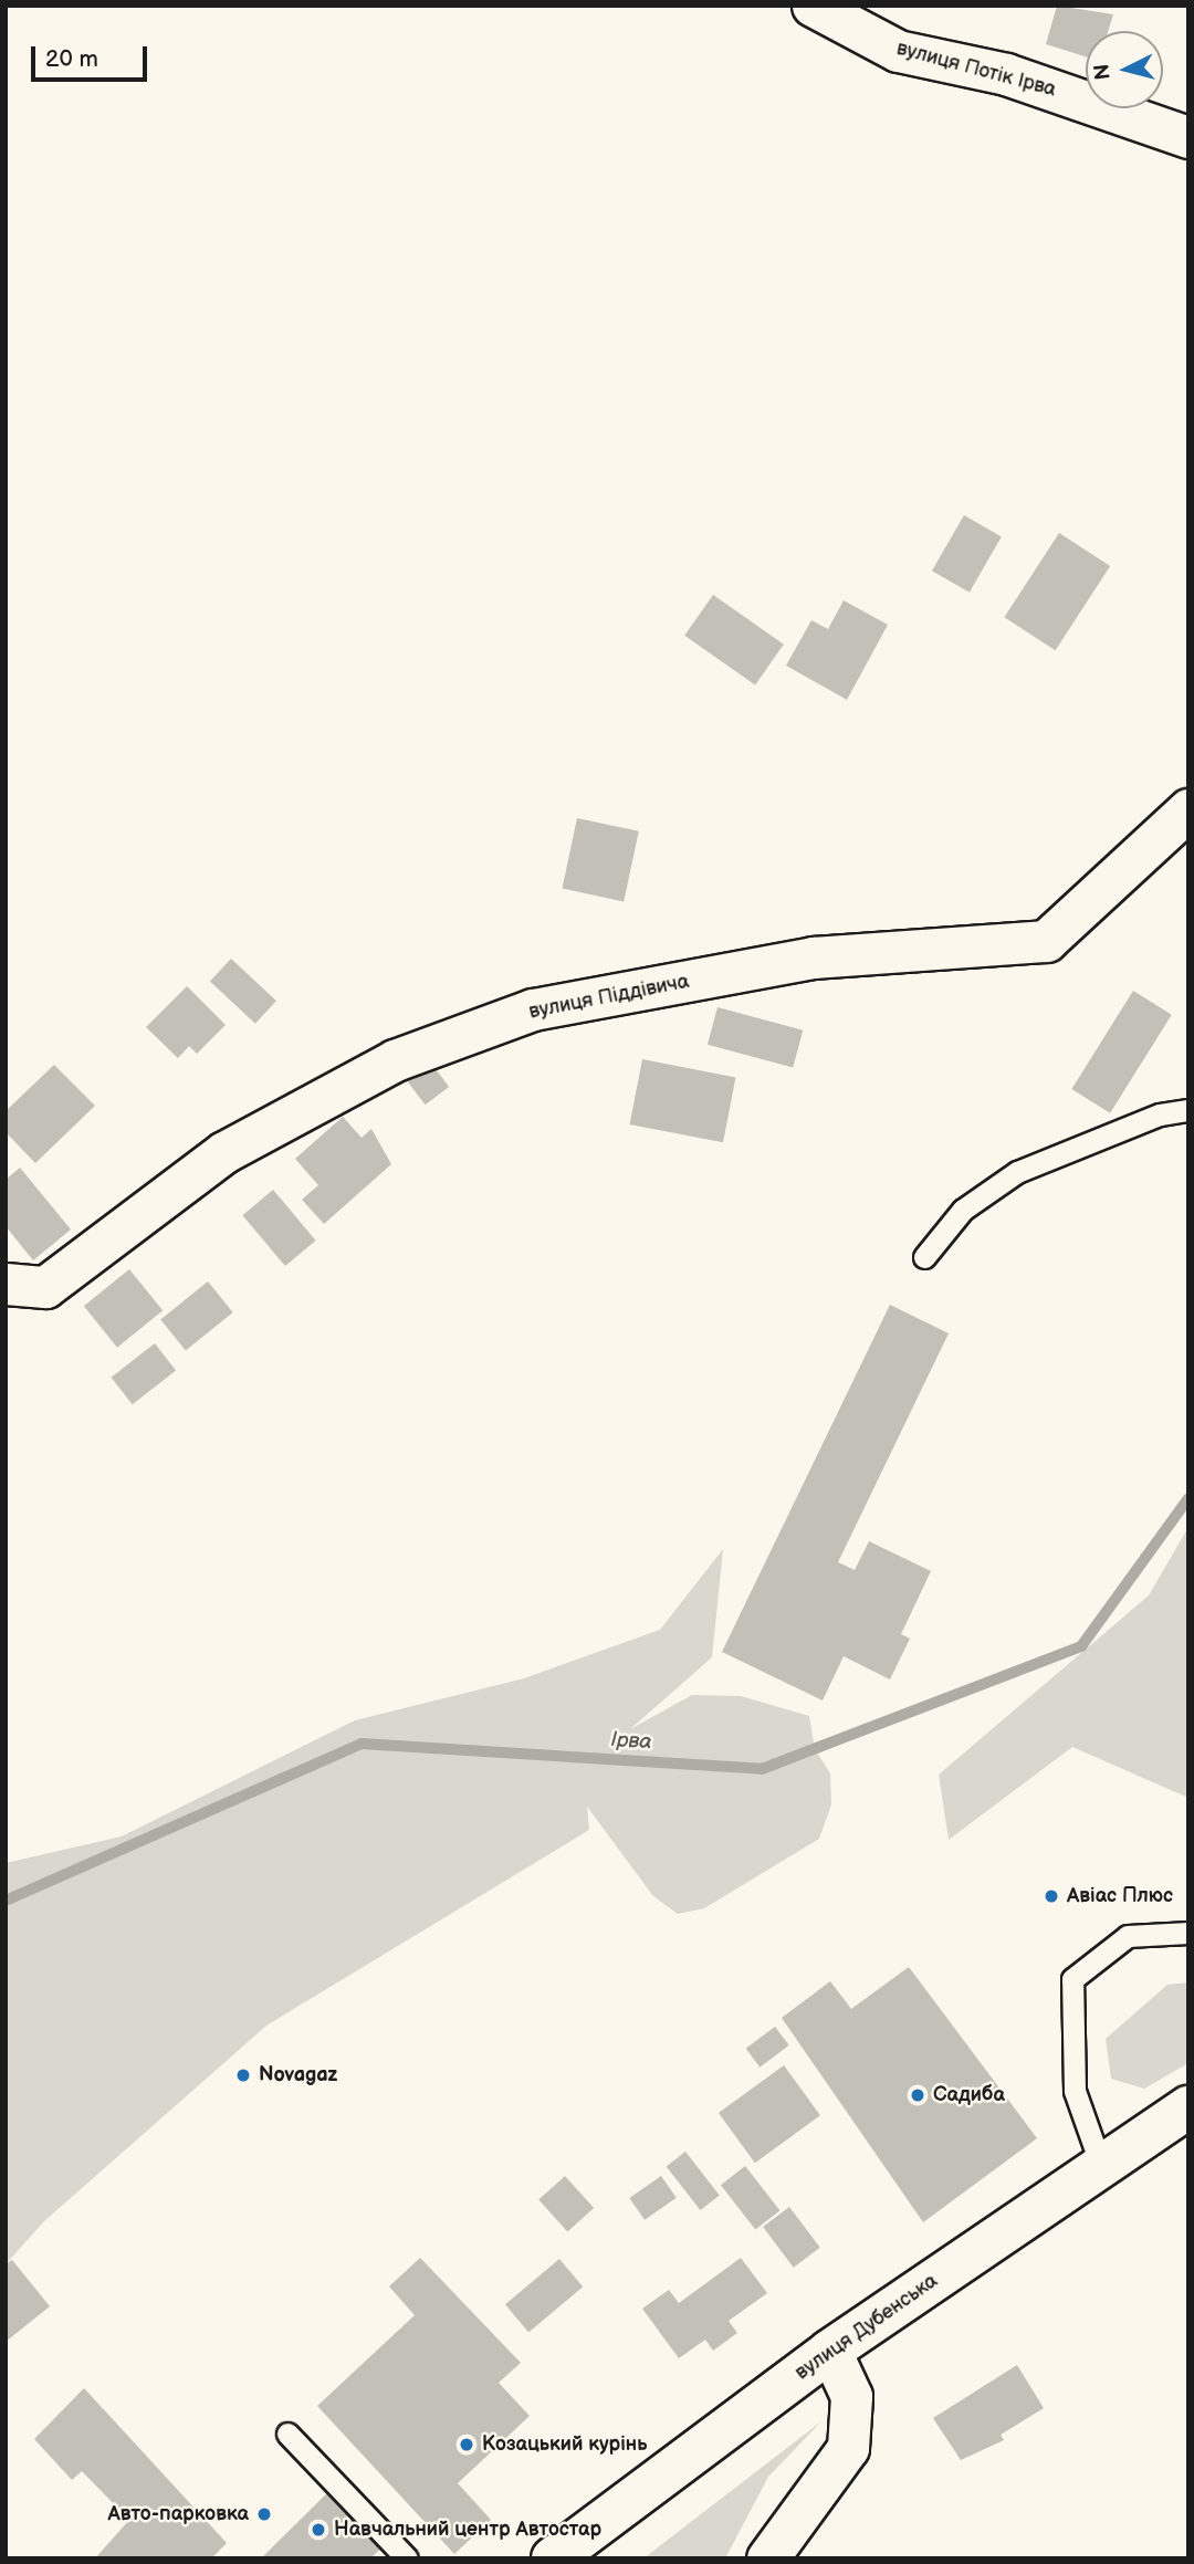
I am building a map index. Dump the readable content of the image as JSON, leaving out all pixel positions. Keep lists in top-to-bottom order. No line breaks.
{"streets":{"main road":["вулиця Дубенська"],"street":["вулиця Потік Ірва","вулиця Піддівича"]},"water":["Ірва"],"places":["Авіас Плюс","Novagaz","Садиба","Козацький курінь","Авто-парковка","Навчальний центр Автостар"],"scale_bar":"20 m","north":"left"}
